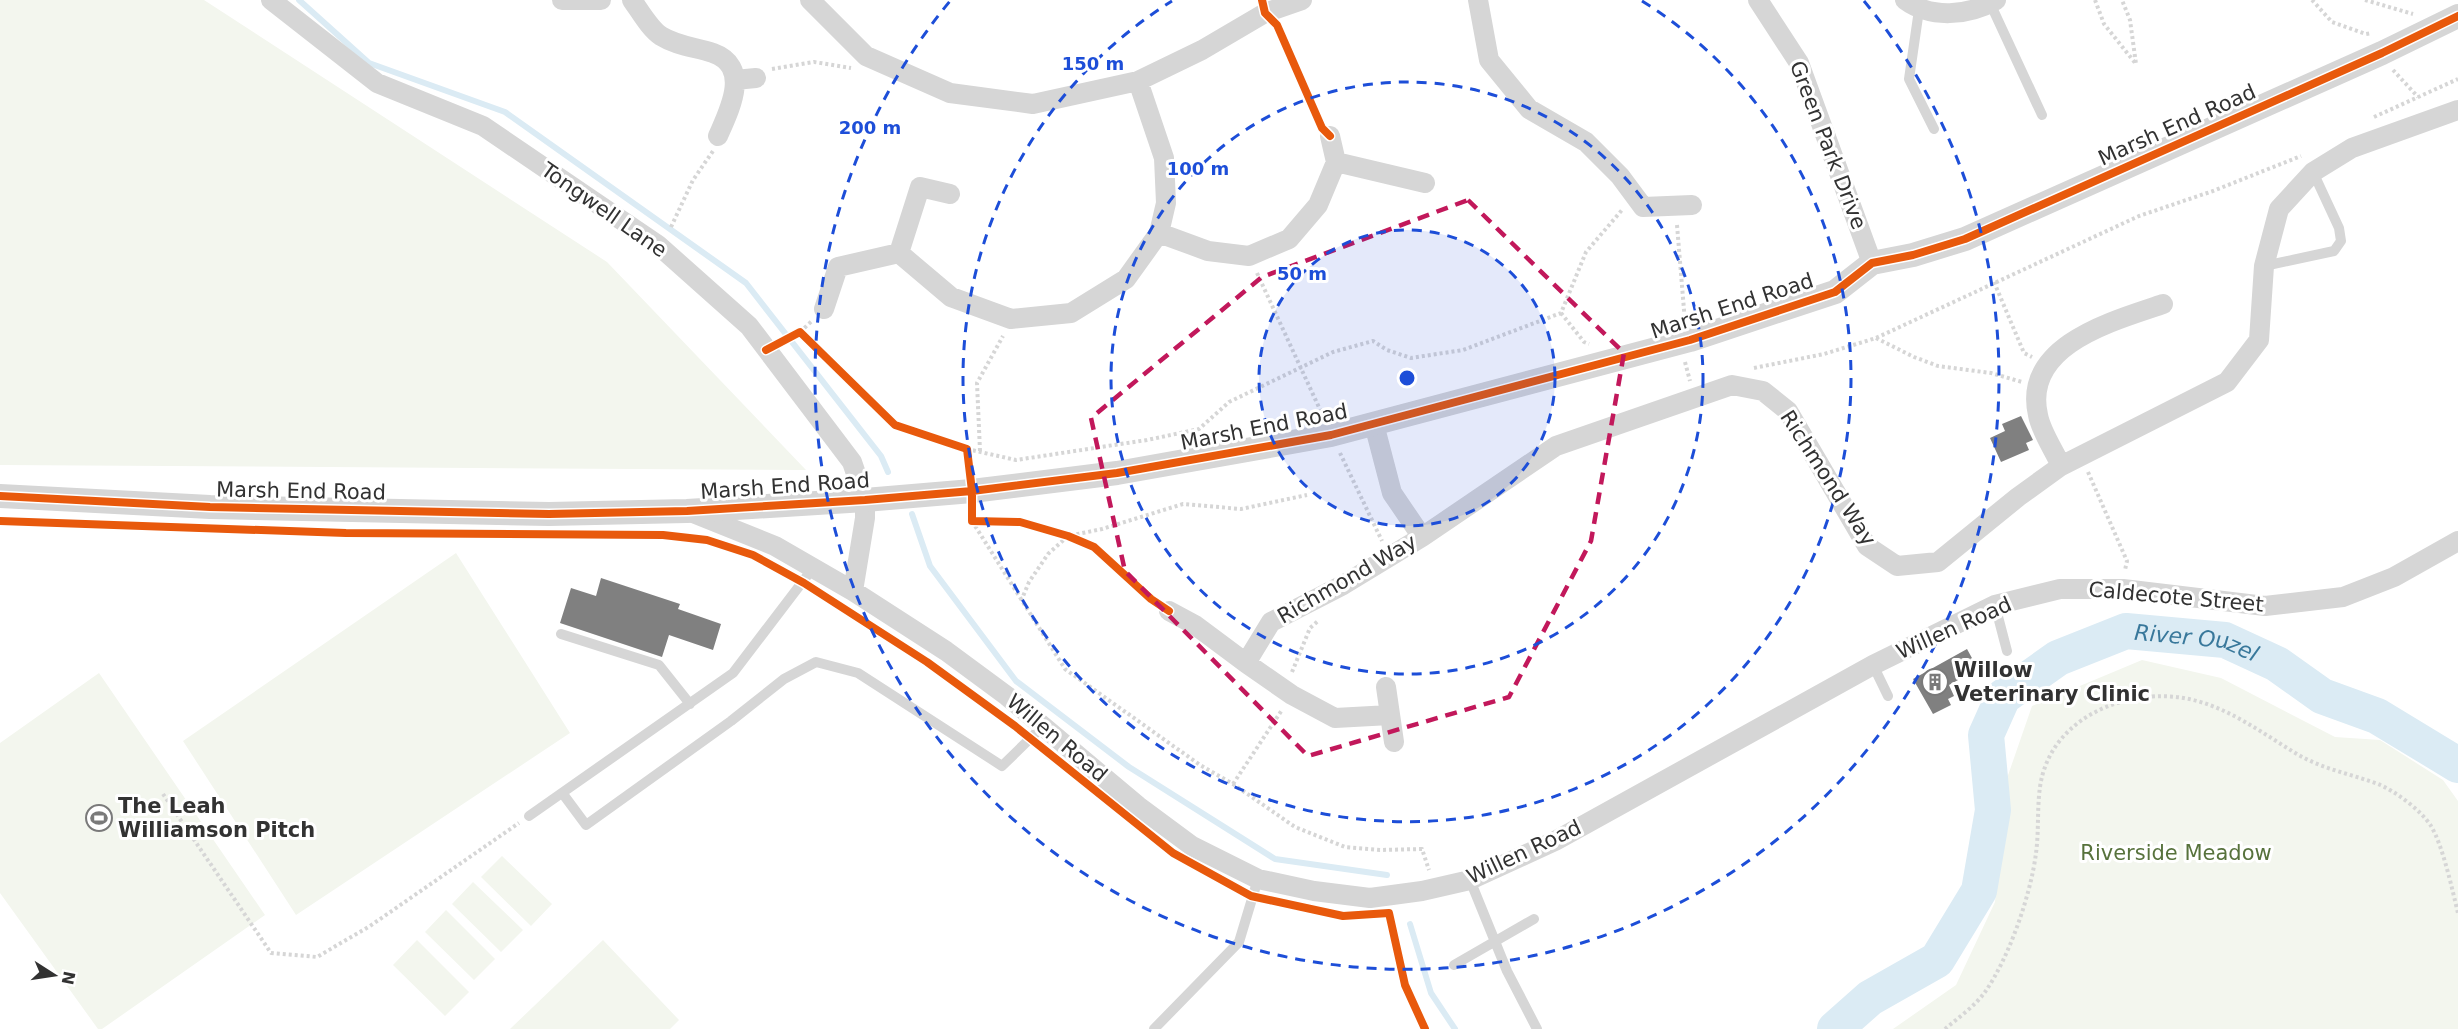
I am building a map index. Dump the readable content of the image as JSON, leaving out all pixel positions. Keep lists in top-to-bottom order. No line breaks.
{"streets":{"street":["Marsh End Road","Green Park Drive","Tongwell Lane","Richmond Way","Caldecote Street","Willen Road"]},"crossings":[["Marsh End Road","Green Park Drive"],["Marsh End Road","Tongwell Lane"],["Marsh End Road","Willen Road"],["Caldecote Street","Willen Road"]],"water":["River Ouzel"],"parks":["Riverside Meadow"],"places":{"building":["Willow Veterinary Clinic"],"sports":["The Leah Williamson Pitch"]},"north":"right","rings":["150 m","200 m","100 m","50 m"]}
